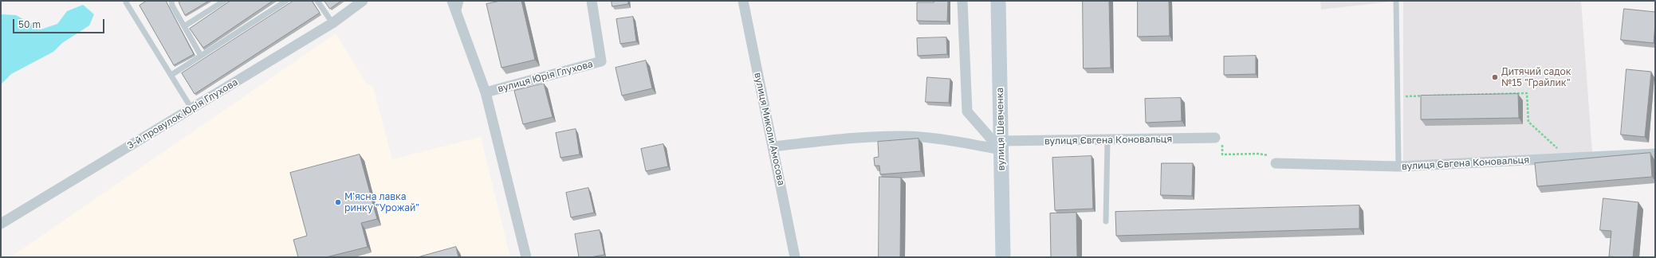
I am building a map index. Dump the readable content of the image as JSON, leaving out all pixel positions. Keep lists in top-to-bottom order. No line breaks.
{"streets":{"main road":["вулиця Шевченка"],"street":["вулиця Юрія Глухова","3-й провулок Юрія Глухова","вулиця Миколи Амосова","вулиця Євгена Коновальця"]},"crossings":[["вулиця Миколи Амосова","вулиця Євгена Коновальця"],["вулиця Шевченка","вулиця Євгена Коновальця"]],"places":["Дитячий садок №15 \"Грайлик\"","М'ясна лавка ринку \"Урожай\""],"scale_bar":"50 m"}
